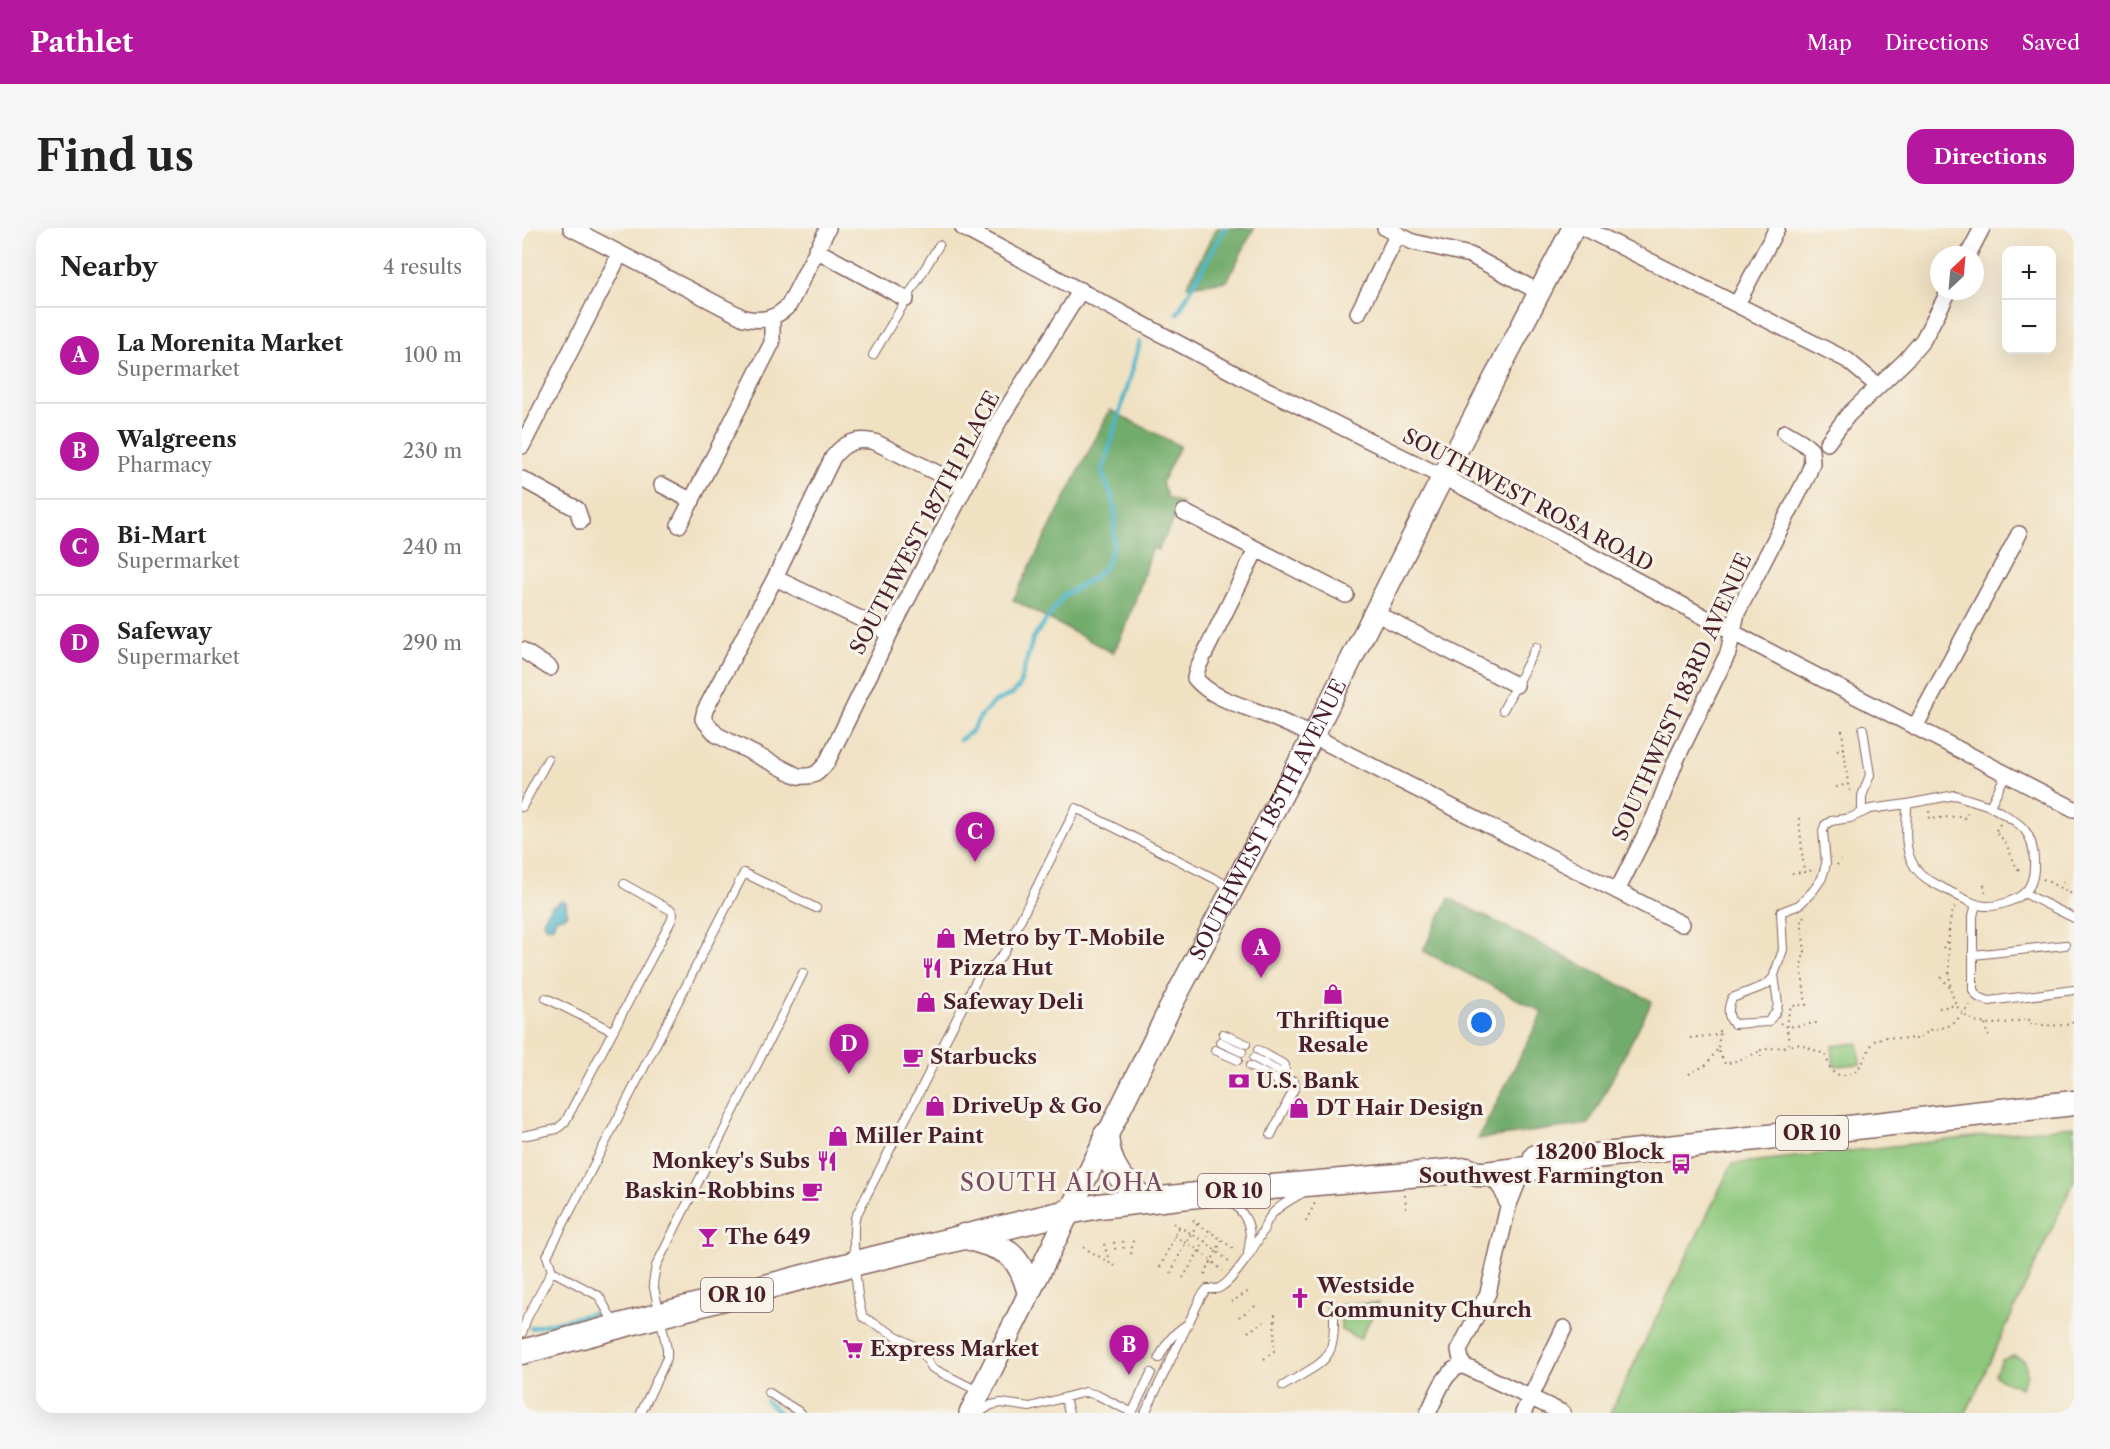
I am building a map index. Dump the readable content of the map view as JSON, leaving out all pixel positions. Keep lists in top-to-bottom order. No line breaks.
{"streets":{"main road":["SOUTHWEST 185TH AVENUE","OR 10"],"street":["SOUTHWEST ROSA ROAD","SOUTHWEST 187TH PLACE","SOUTHWEST 183RD AVENUE"]},"crossings":[["SOUTHWEST ROSA ROAD","SOUTHWEST 187TH PLACE"],["SOUTHWEST ROSA ROAD","SOUTHWEST 183RD AVENUE"],["SOUTHWEST ROSA ROAD","SOUTHWEST 185TH AVENUE"],["SOUTHWEST 185TH AVENUE","OR 10"]],"districts":["SOUTH ALOHA"],"places":{"shop":["Metro by T-Mobile","Thriftique Resale","Safeway Deli","DriveUp & Go","DT Hair Design","Miller Paint"],"restaurant":["Pizza Hut","Monkey's Subs"],"cafe":["Starbucks","Baskin-Robbins"],"bank":["U.S. Bank"],"bus stop":["18200 Block Southwest Farmington"],"bar":["The 649"],"church":["Westside Community Church"],"supermarket":["Express Market"]},"north":"top right","page":{"header":"Pathlet","nav":["Map","Directions","Saved"],"buttons":"Directions","title":"Find us","heading":["Nearby","4 results"],"map_buttons":["+","−"],"list":[{"mark":"A","name":"La Morenita Market","note":"Supermarket","value":"100 m"},{"mark":"B","name":"Walgreens","note":"Pharmacy","value":"230 m"},{"mark":"C","name":"Bi-Mart","note":"Supermarket","value":"240 m"},{"mark":"D","name":"Safeway","note":"Supermarket","value":"290 m"}],"pins":["C","A","D","B"]}}
